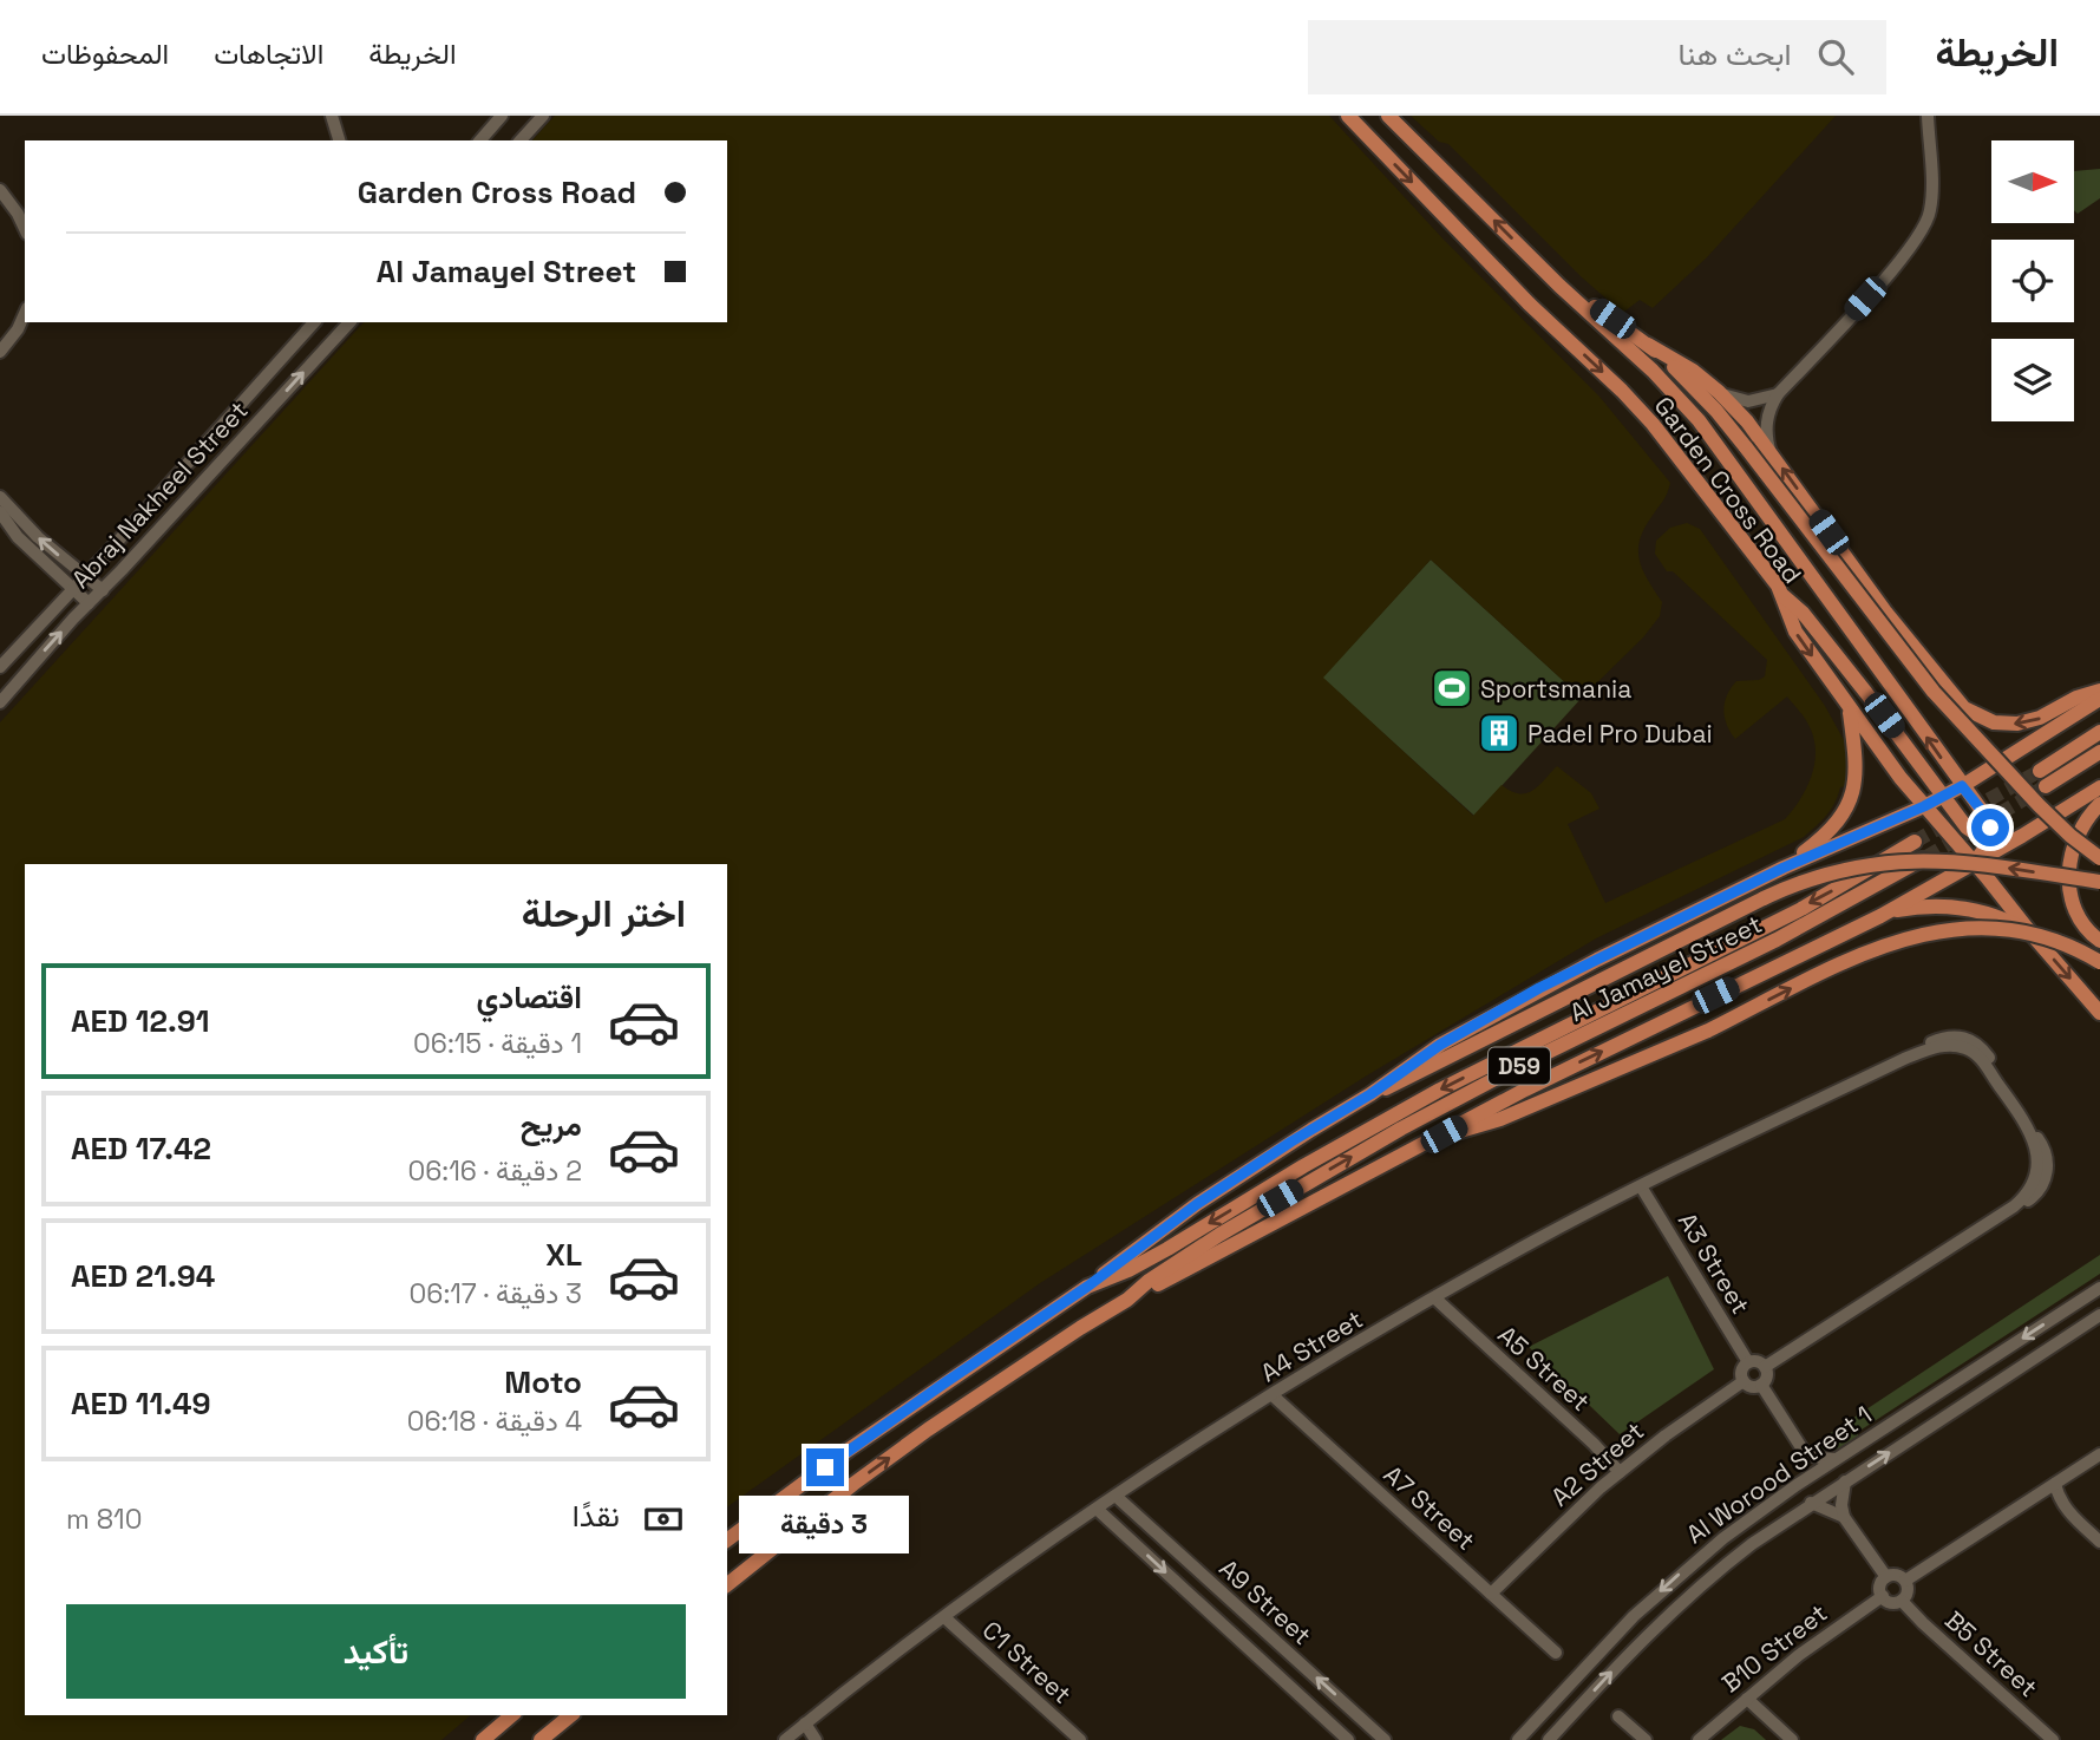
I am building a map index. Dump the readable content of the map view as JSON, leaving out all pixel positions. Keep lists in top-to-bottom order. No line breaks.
{"streets":{"main road":["Garden Cross Road","Al Jamayel Street","D59"],"street":["Abraj Nakheel Street","A3 Street","A4 Street","A5 Street","A2 Street","Al Worood Street 1","A7 Street","A9 Street","B10 Street","B5 Street","C1 Street"]},"crossings":[["A3 Street","A4 Street"],["A3 Street","A2 Street"],["A4 Street","A5 Street"],["A4 Street","A2 Street"],["A4 Street","A7 Street"],["A4 Street","A9 Street"],["A4 Street","C1 Street"],["A5 Street","A2 Street"],["A2 Street","A7 Street"],["B10 Street","B5 Street"]],"places":{"sports":["Sportsmania"],"building":["Padel Pro Dubai"]},"north":"right","page":{"header":"الخريطة","search":"ابحث هنا","nav":["الخريطة","الاتجاهات","المحفوظات"],"banner":["Garden Cross Road","Al Jamayel Street"],"heading":"اختر الرحلة","list":[{"name":"اقتصادي","note":"1 دقيقة · 06:15","value":"AED 12.91"},{"name":"مريح","note":"2 دقيقة · 06:16","value":"AED 17.42"},{"name":"XL","note":"3 دقيقة · 06:17","value":"AED 21.94"},{"name":"Moto","note":"4 دقيقة · 06:18","value":"AED 11.49"}],"pay":["نقدًا","810 m"],"bubble":"3 دقيقة","buttons":"تأكيد"}}
